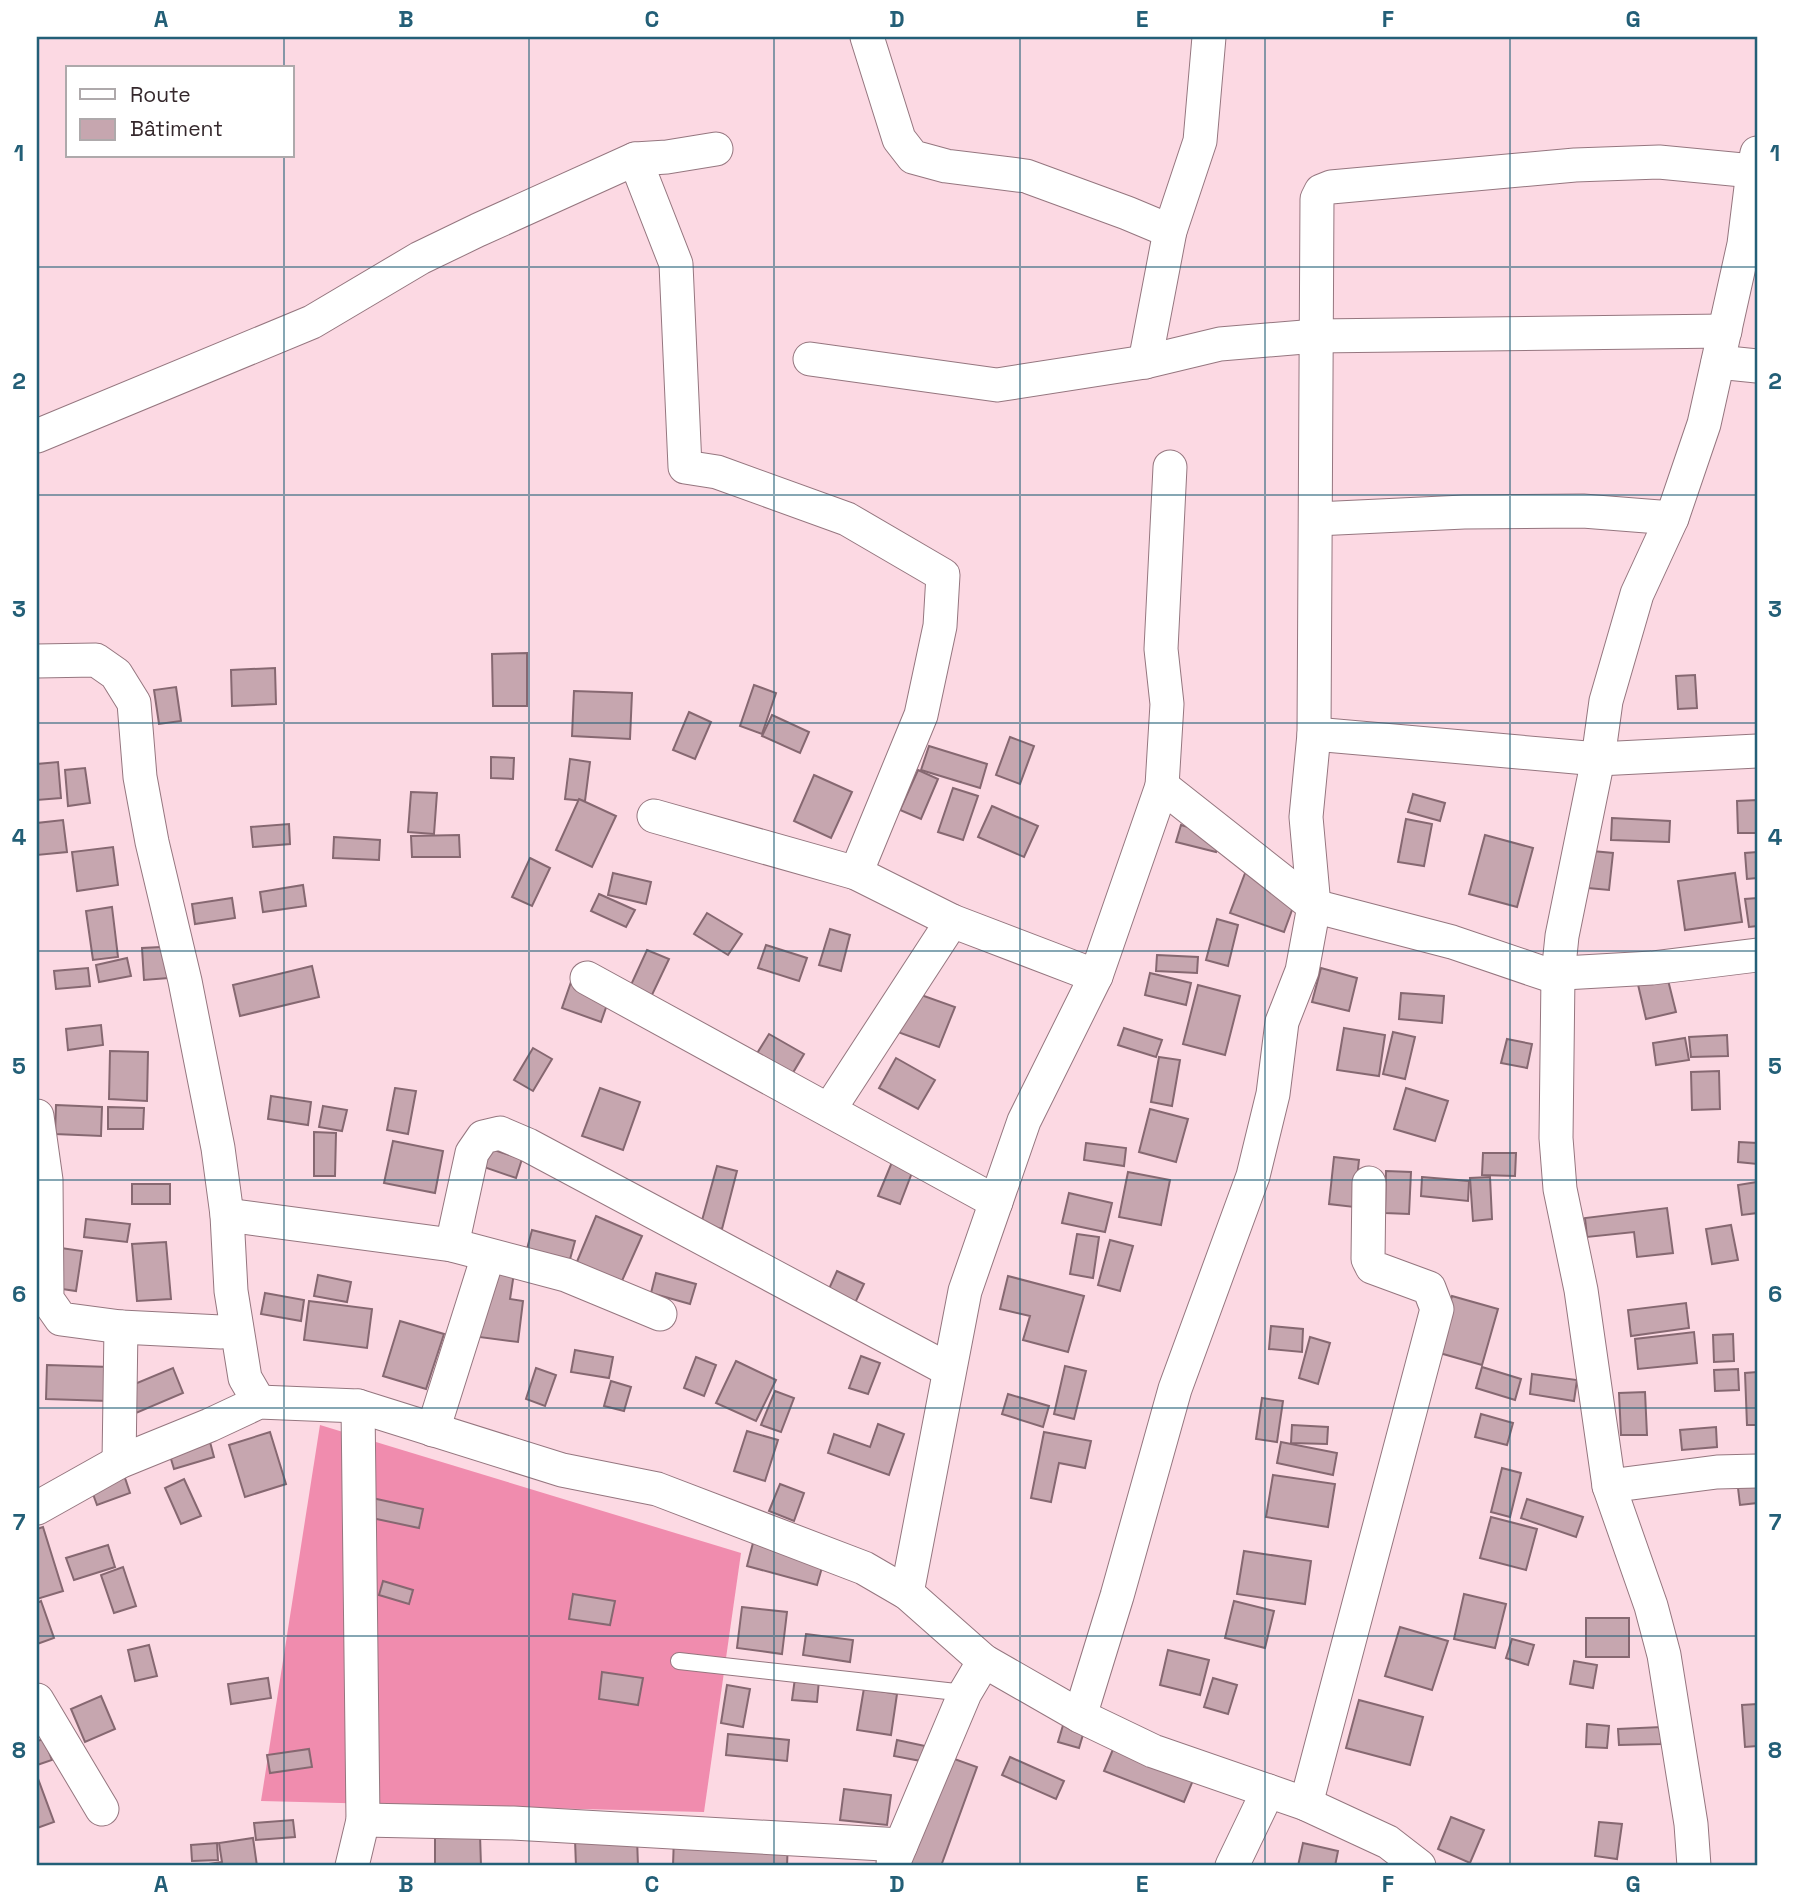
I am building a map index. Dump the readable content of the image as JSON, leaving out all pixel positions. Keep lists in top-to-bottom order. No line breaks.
{"legend":["Route","Bâtiment"],"grid":{"columns":["A","B","C","D","E","F","G"],"rows":["1","2","3","4","5","6","7","8"]}}
